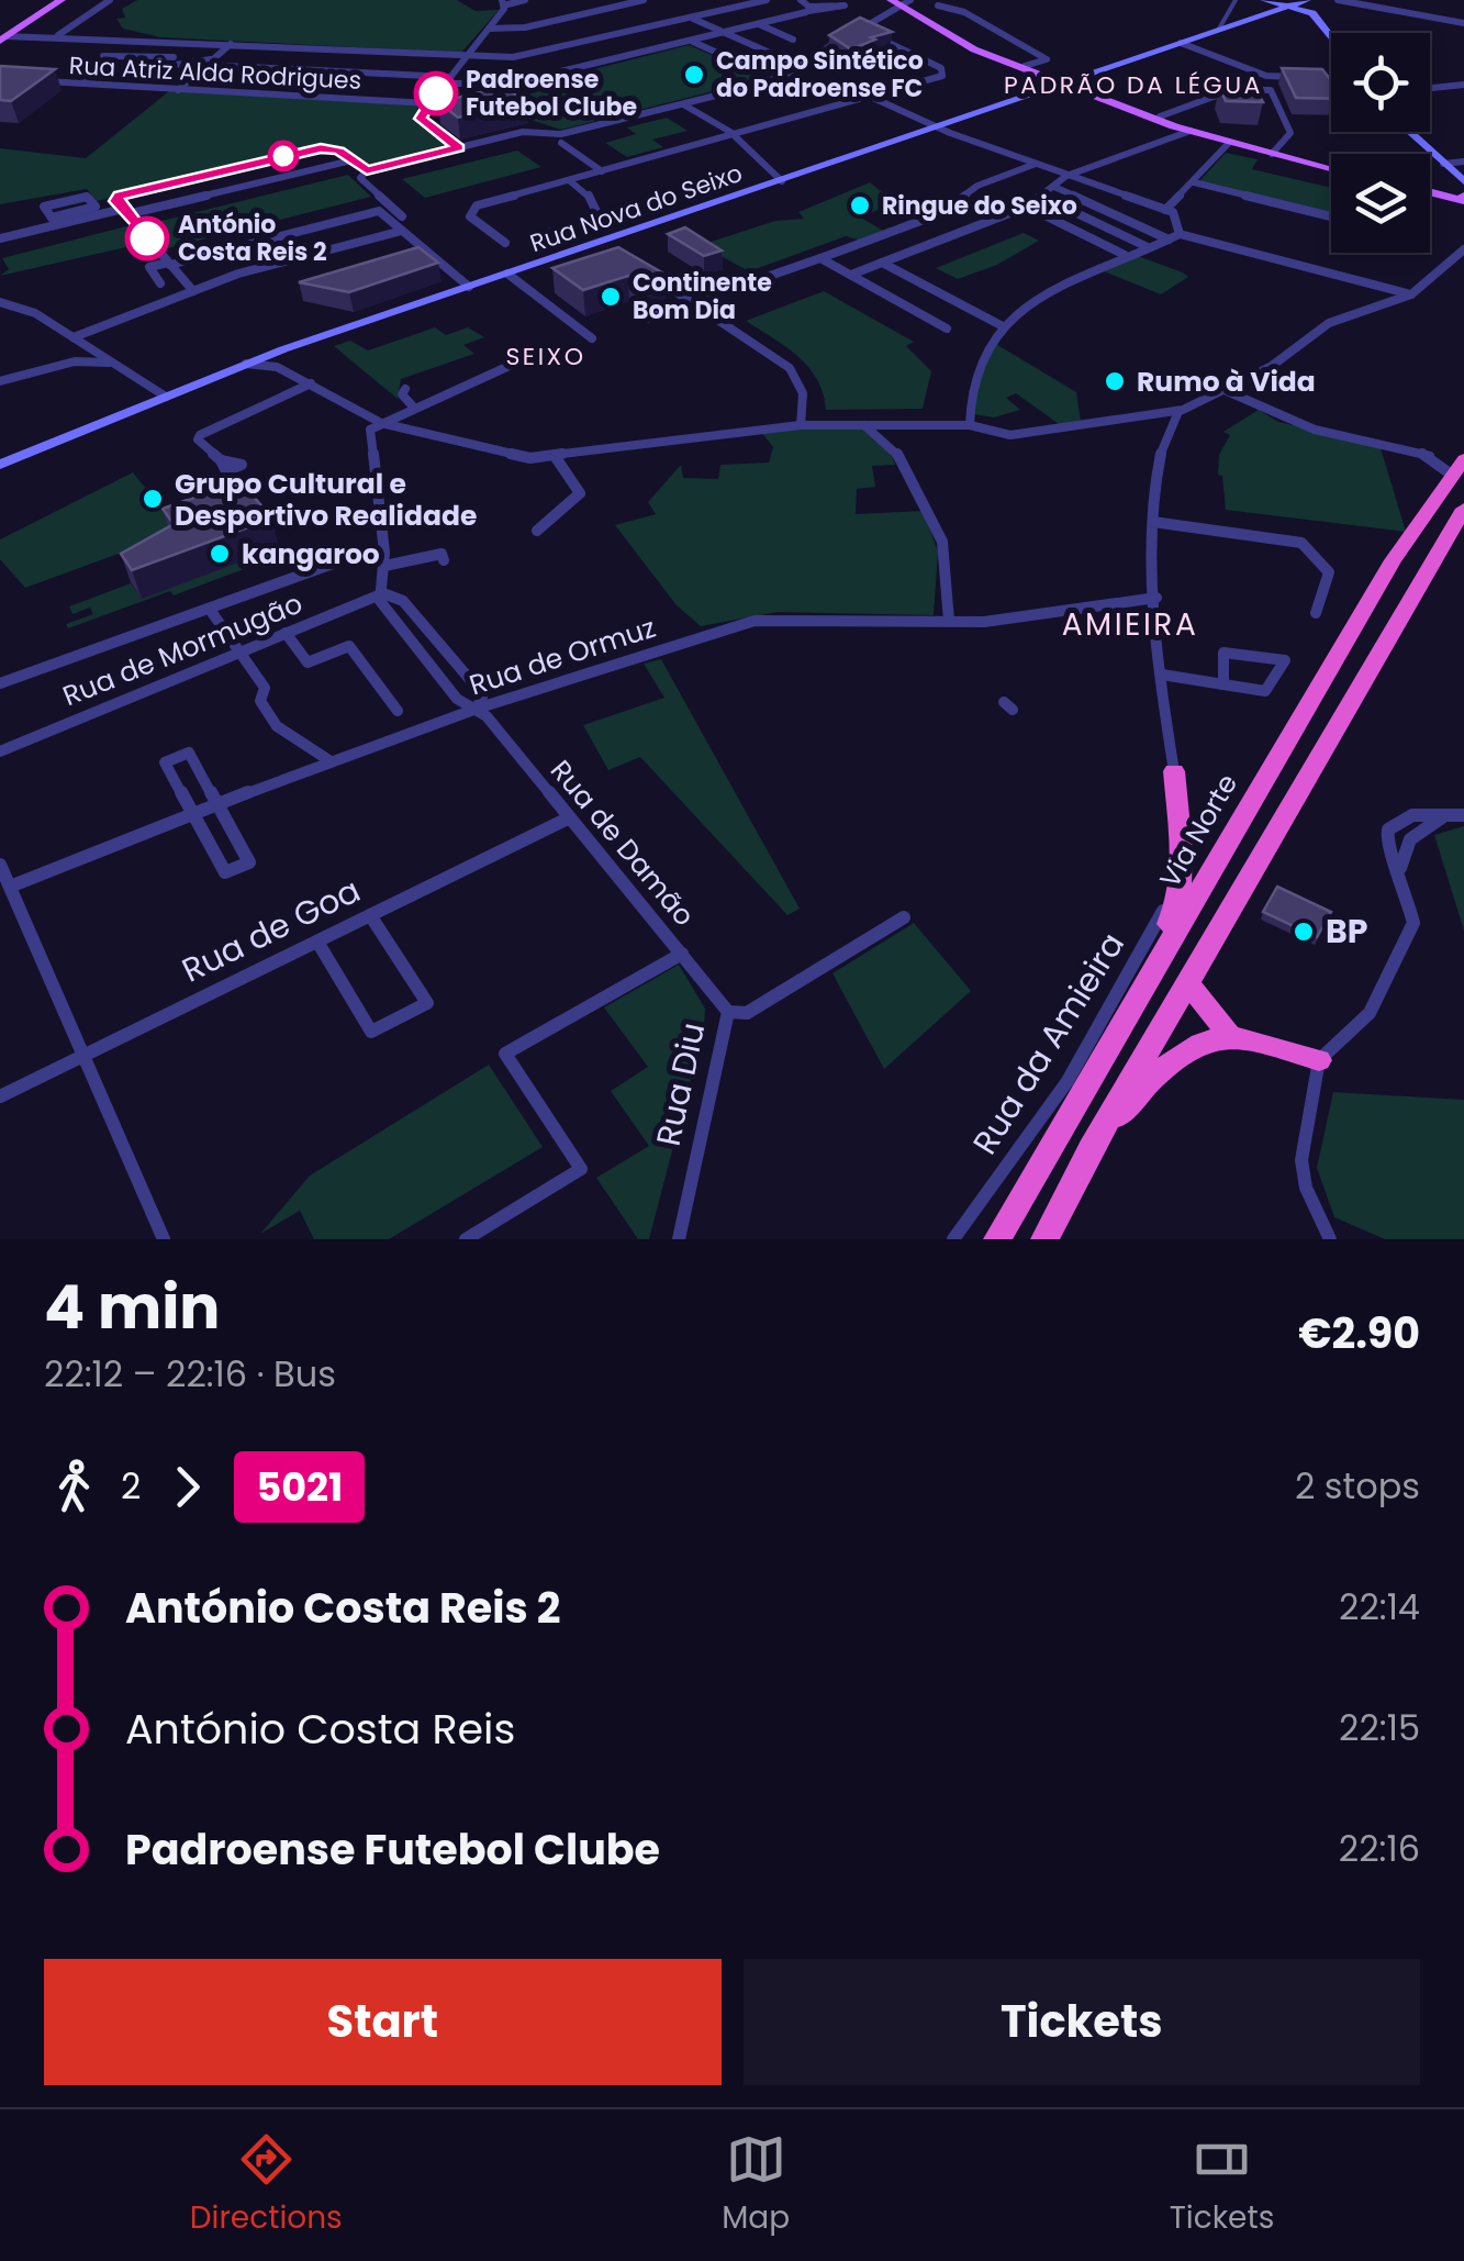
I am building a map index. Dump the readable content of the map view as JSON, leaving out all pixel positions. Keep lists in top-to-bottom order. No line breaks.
{"streets":{"highway":["Via Norte"],"main road":["Rua Nova do Seixo"],"street":["Rua Atriz Alda Rodrigues","Rua de Mormugão","Rua de Ormuz","Rua de Damão","Rua de Goa","Rua da Amieira","Rua Diu"]},"crossings":[["Rua de Mormugão","Rua de Damão"],["Rua de Ormuz","Rua de Damão"],["Rua de Damão","Rua de Goa"],["Rua de Damão","Rua Diu"]],"districts":["PADRÃO DA LÉGUA","SEIXO","AMIEIRA"],"places":["Campo Sintético do Padroense FC","Padroense Futebol Clube","Ringue do Seixo","António Costa Reis 2","Continente Bom Dia","Rumo à Vida","Grupo Cultural e Desportivo Realidade","kangaroo","BP"],"lines":["bus line 5021"],"page":{"heading":["4 min","22:12 – 22:16 · Bus","€2.90"],"legs":["2","5021","2 stops"],"list":[{"name":"António Costa Reis 2","value":"22:14"},{"name":"António Costa Reis","value":"22:15"},{"name":"Padroense Futebol Clube","value":"22:16"}],"buttons":["Start","Tickets"],"tabs":["Directions","Map","Tickets"]}}
